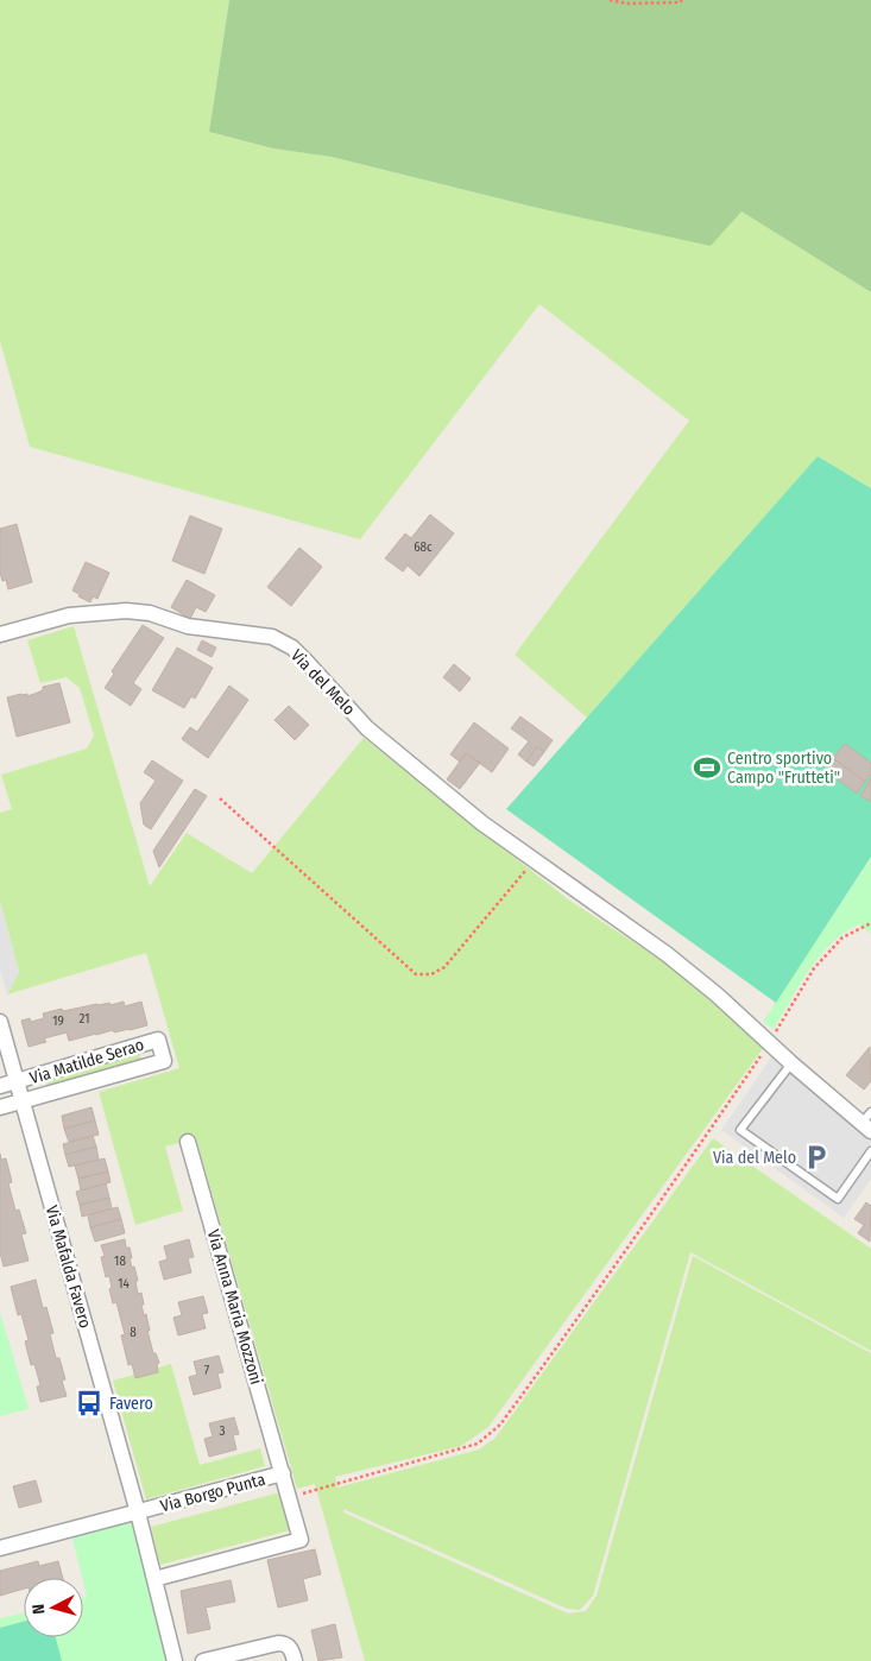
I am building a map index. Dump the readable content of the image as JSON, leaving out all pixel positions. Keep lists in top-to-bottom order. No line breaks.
{"streets":{"street":["Via del Melo","Via Matilde Serao","Via Mafalda Favero","Via Anna Maria Mozzoni","Via Borgo Punta"]},"crossings":[["Via Matilde Serao","Via Mafalda Favero"],["Via Mafalda Favero","Via Borgo Punta"],["Via Anna Maria Mozzoni","Via Borgo Punta"]],"places":{"sports":["Centro sportivo Campo \"Frutteti\""],"parking":["Via del Melo"],"bus stop":["Favero"]},"house_numbers":["68c","21","19","18","14","8","7","3"],"north":"left"}
